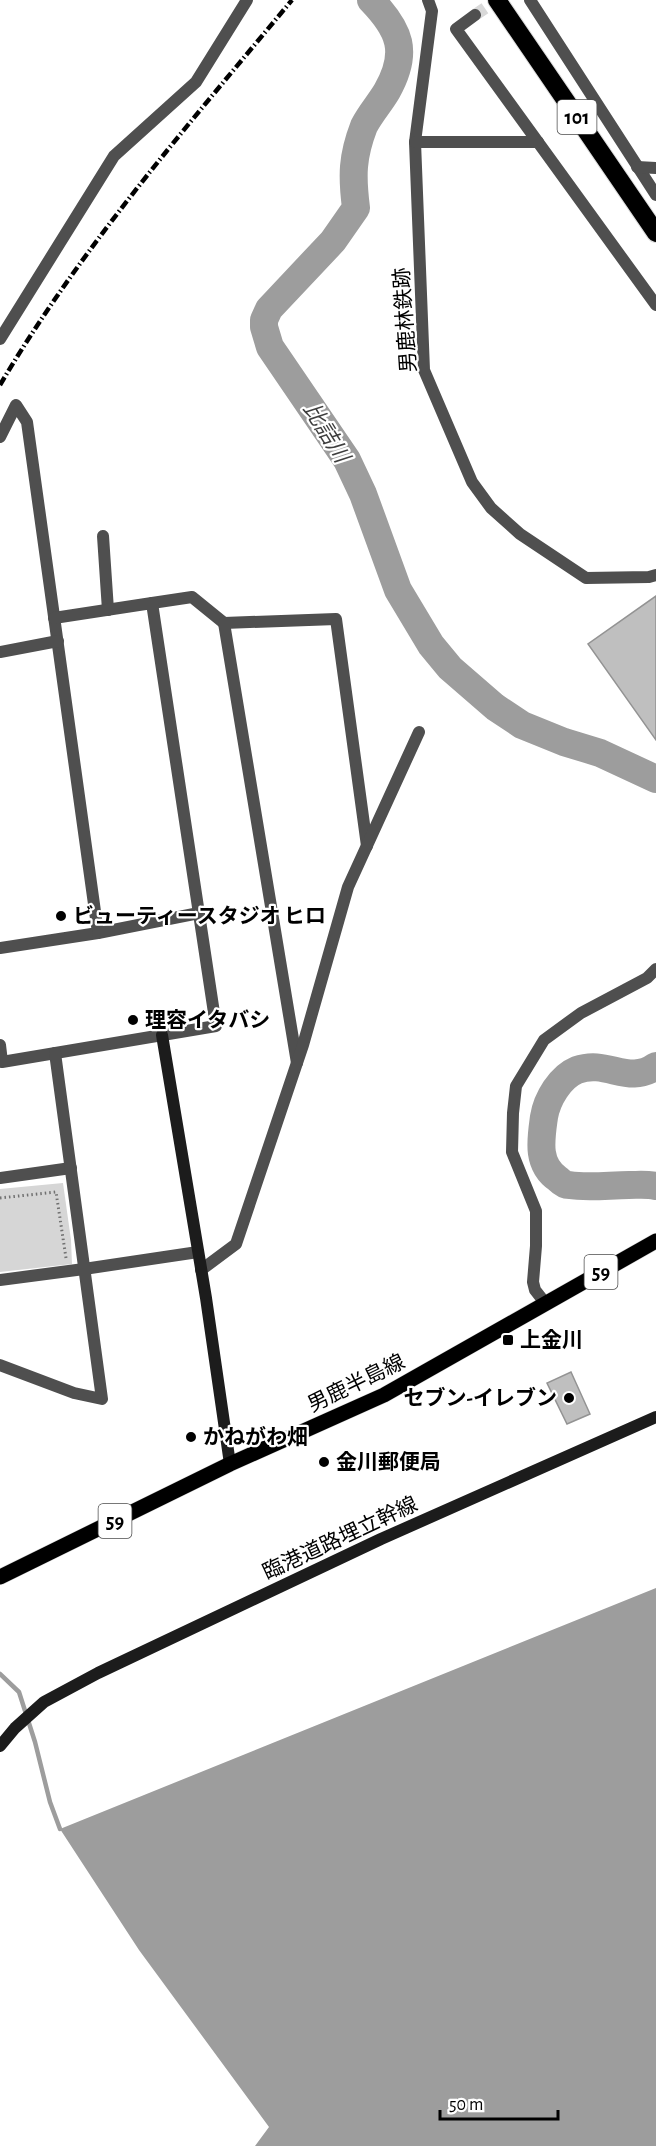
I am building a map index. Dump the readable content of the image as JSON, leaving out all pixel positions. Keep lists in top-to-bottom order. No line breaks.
{"streets":{"highway":["101"],"main road":["59","男鹿半島線"],"street":["男鹿林鉄跡","臨港道路埋立幹線"]},"water":["比詰川"],"places":{"other":["ビューティースタジオ ヒロ","理容イタバシ","セブン-イレブン","かねがわ畑","金川郵便局"],"transit":["上金川"]},"scale_bar":"50 m"}
